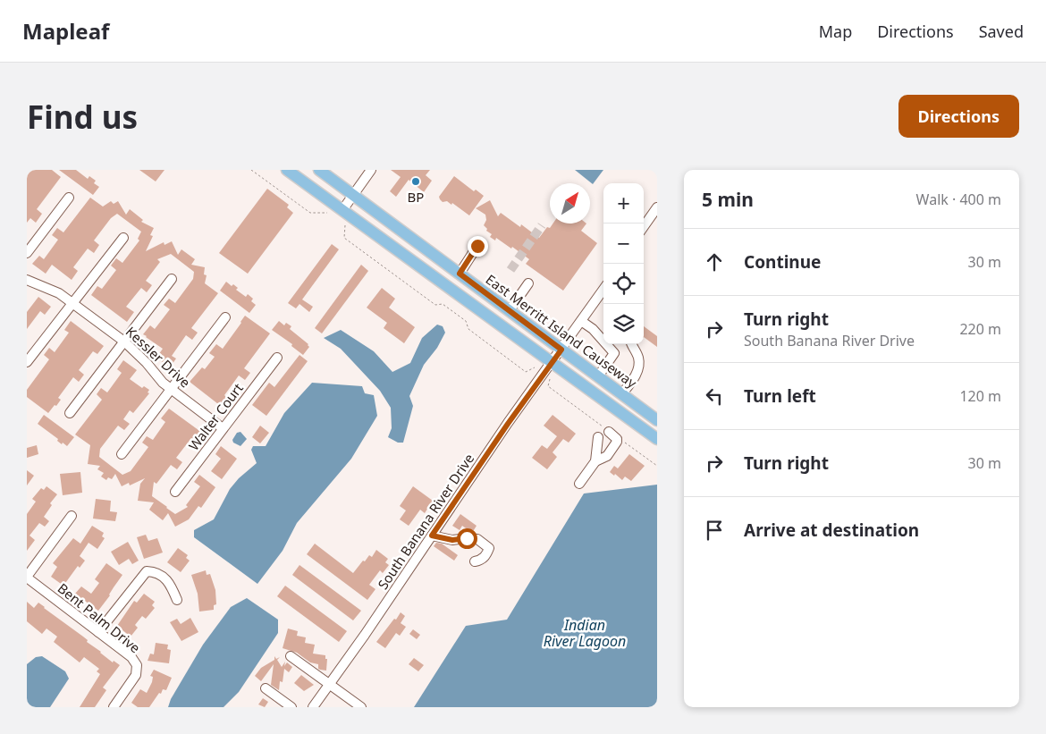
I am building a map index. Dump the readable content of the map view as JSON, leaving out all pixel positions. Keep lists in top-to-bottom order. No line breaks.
{"streets":{"main road":["East Merritt Island Causeway"],"street":["Kessler Drive","Walter Court","South Banana River Drive","Bent Palm Drive"]},"crossings":[["East Merritt Island Causeway","South Banana River Drive"],["Kessler Drive","Walter Court"]],"water":["Indian River Lagoon"],"places":["BP"],"north":"top right","page":{"header":"Mapleaf","nav":["Map","Directions","Saved"],"buttons":"Directions","title":"Find us","heading":["5 min","Walk · 400 m"],"map_buttons":["+","−"],"list":[["Continue","30 m"],["Turn right","South Banana River Drive","220 m"],["Turn left","120 m"],["Turn right","30 m"],"Arrive at destination"]}}
